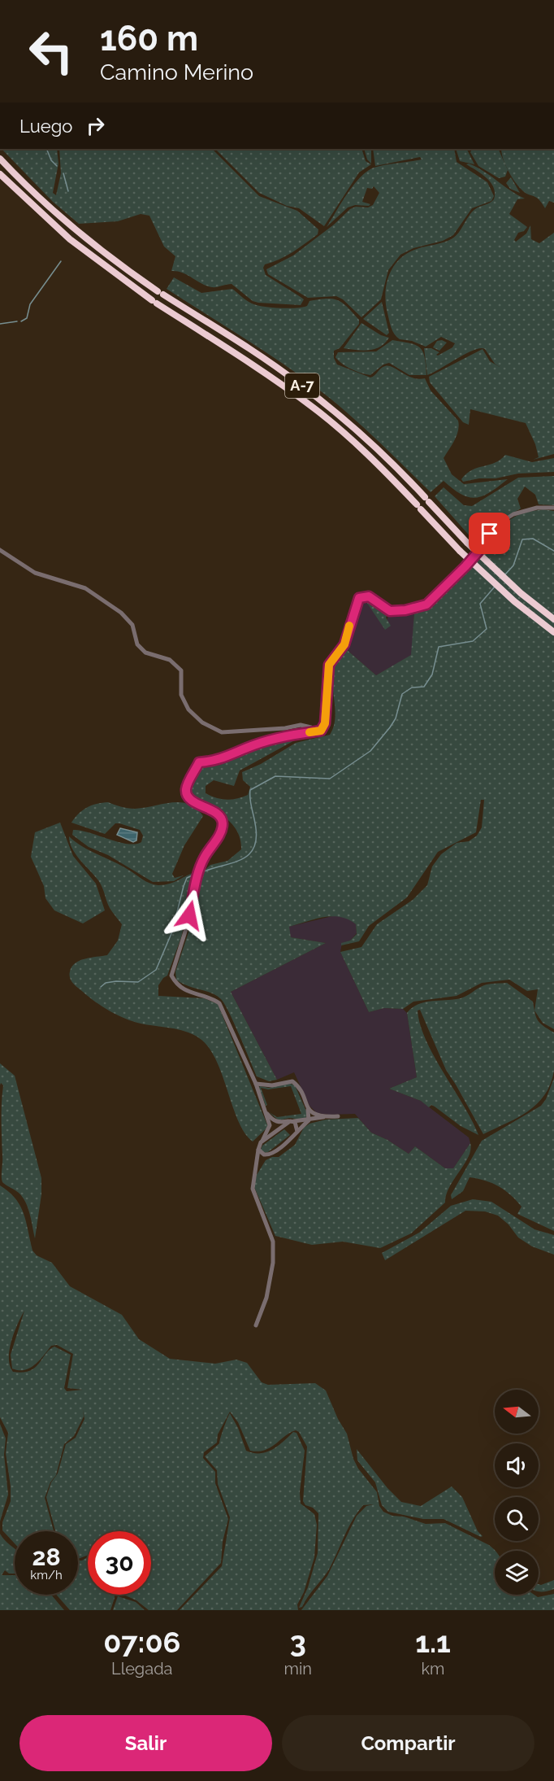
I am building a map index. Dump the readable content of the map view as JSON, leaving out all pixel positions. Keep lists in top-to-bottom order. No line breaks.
{"streets":{"highway":["A-7"]},"north":"left","page":{"turn":["160 m","Camino Merino"],"then":"Luego","speed":"28 km/h","limit":"30","eta":["07:06","Llegada","3","min","1.1","km"],"buttons":["Salir","Compartir"]}}
